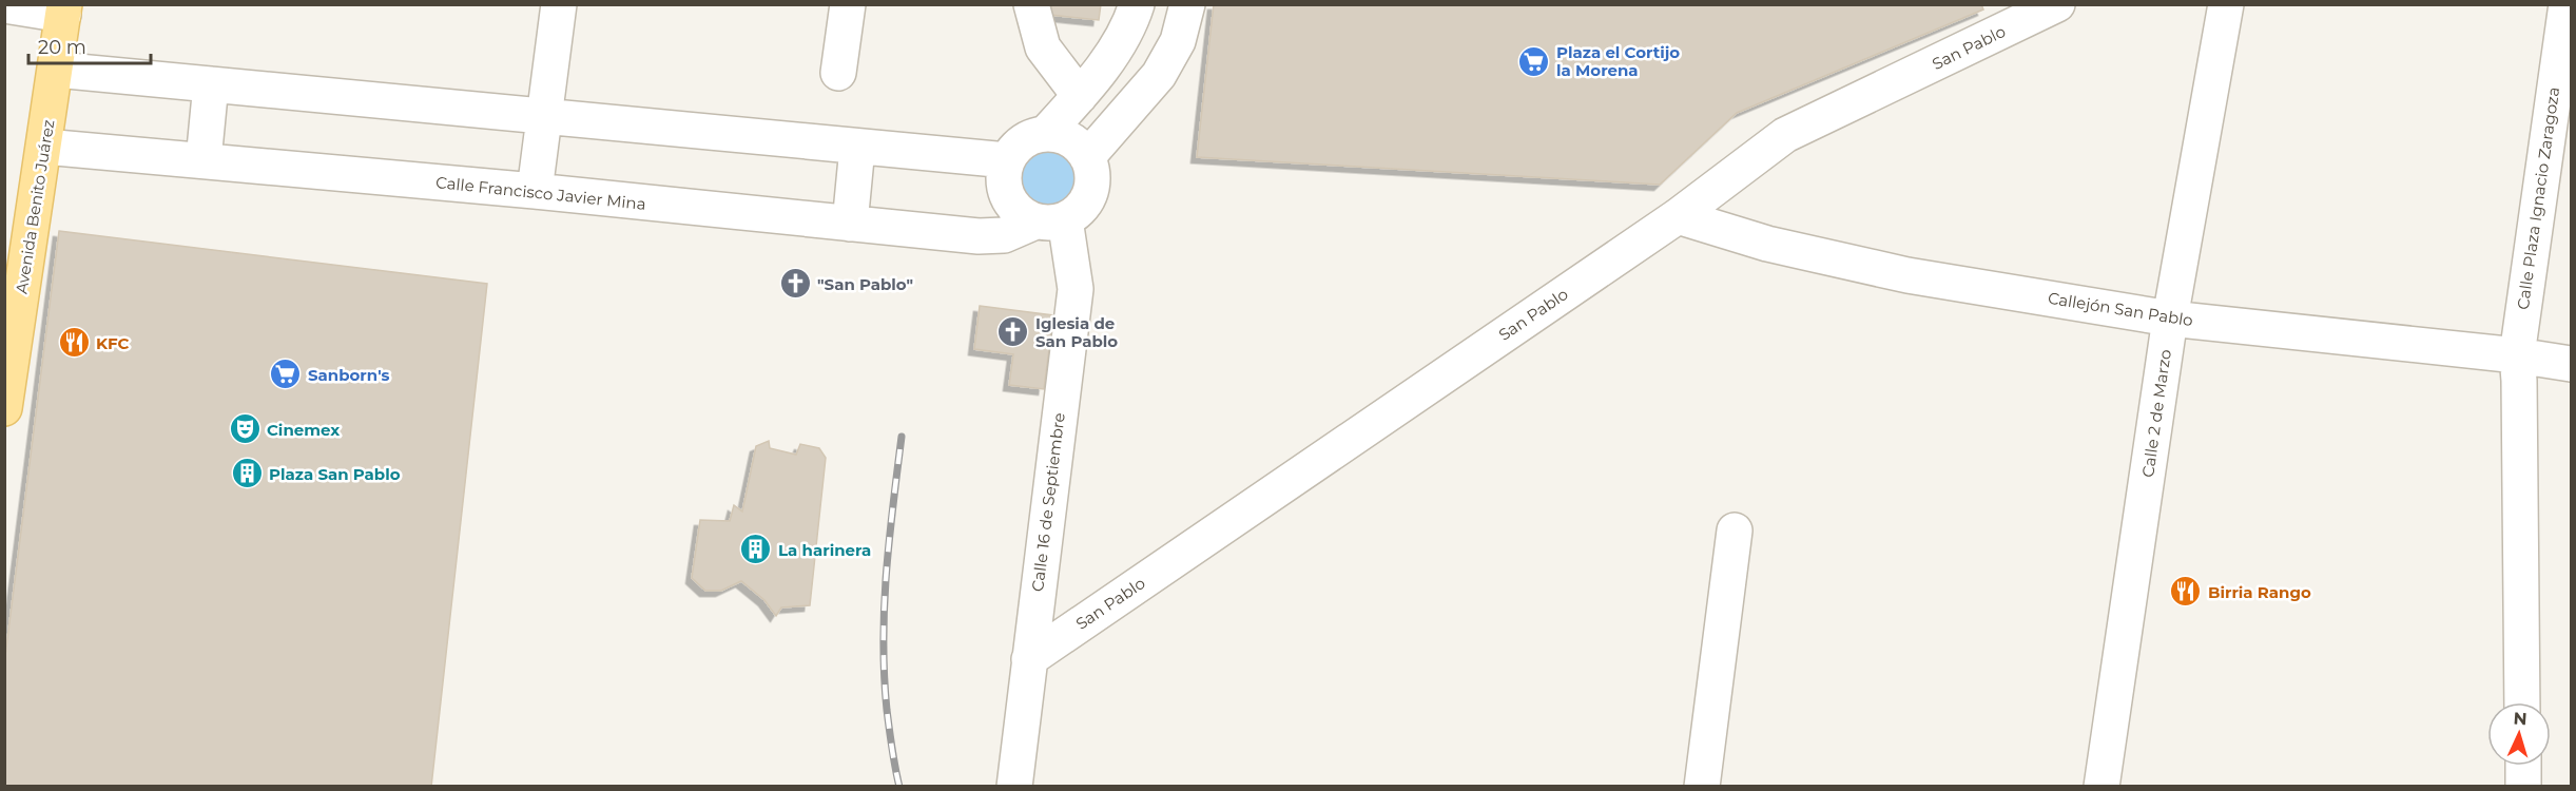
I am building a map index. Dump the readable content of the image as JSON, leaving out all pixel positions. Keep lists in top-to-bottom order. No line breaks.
{"streets":{"main road":["Avenida Benito Juárez"],"street":["San Pablo","Calle Francisco Javier Mina","Calle Plaza Ignacio Zaragoza","Callejón San Pablo","Calle 2 de Marzo","Calle 16 de Septiembre"]},"crossings":[["San Pablo","Callejón San Pablo"],["San Pablo","Calle 16 de Septiembre"],["Calle Francisco Javier Mina","Avenida Benito Juárez"],["Calle Francisco Javier Mina","Calle 16 de Septiembre"],["Calle Plaza Ignacio Zaragoza","Callejón San Pablo"],["Callejón San Pablo","Calle 2 de Marzo"]],"places":{"supermarket":["Plaza el Cortijo la Morena","Sanborn's"],"church":["\"San Pablo\"","Iglesia de San Pablo"],"restaurant":["KFC","Birria Rango"],"theatre":["Cinemex"],"building":["Plaza San Pablo","La harinera"]},"scale_bar":"20 m","north":"top"}
